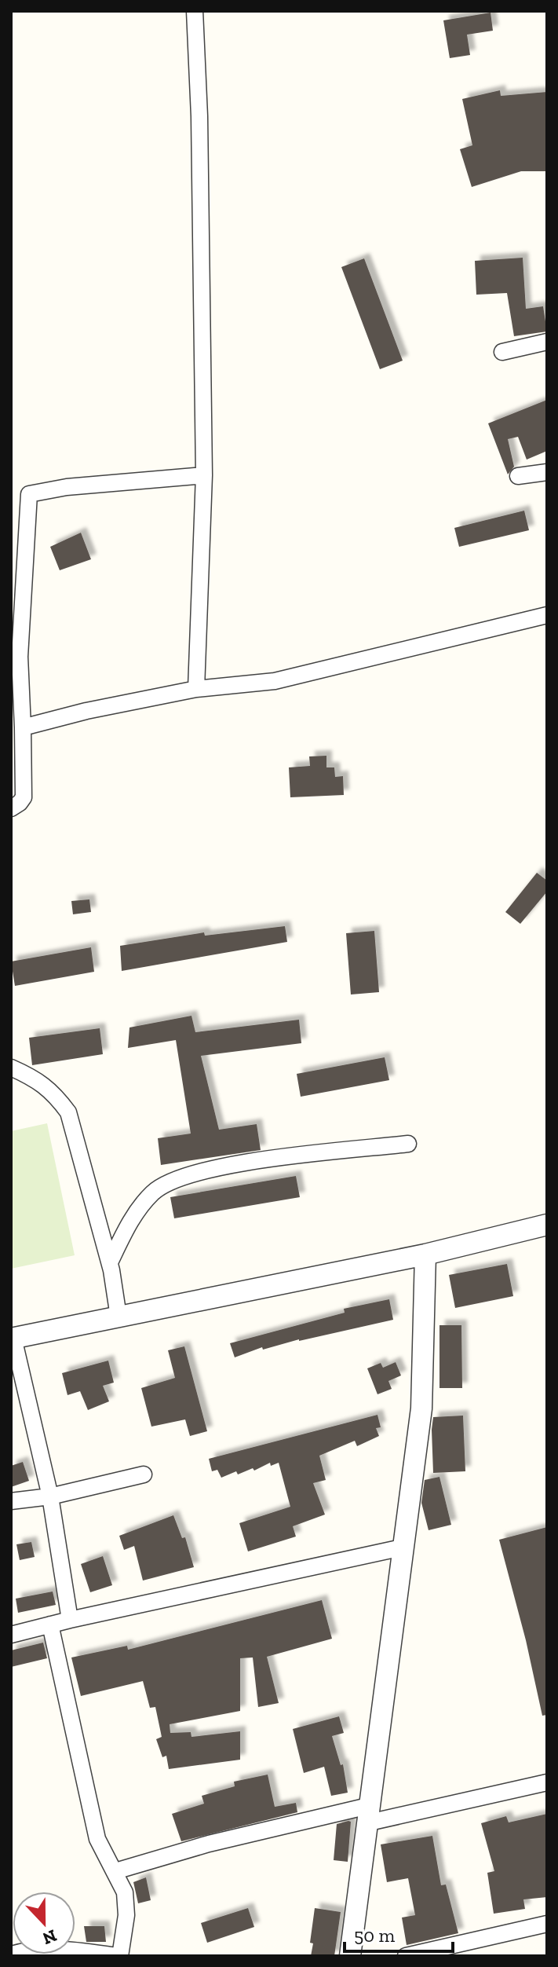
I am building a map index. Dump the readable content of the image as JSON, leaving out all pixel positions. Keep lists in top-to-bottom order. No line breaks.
{"scale_bar":"50 m","north":"bottom"}
